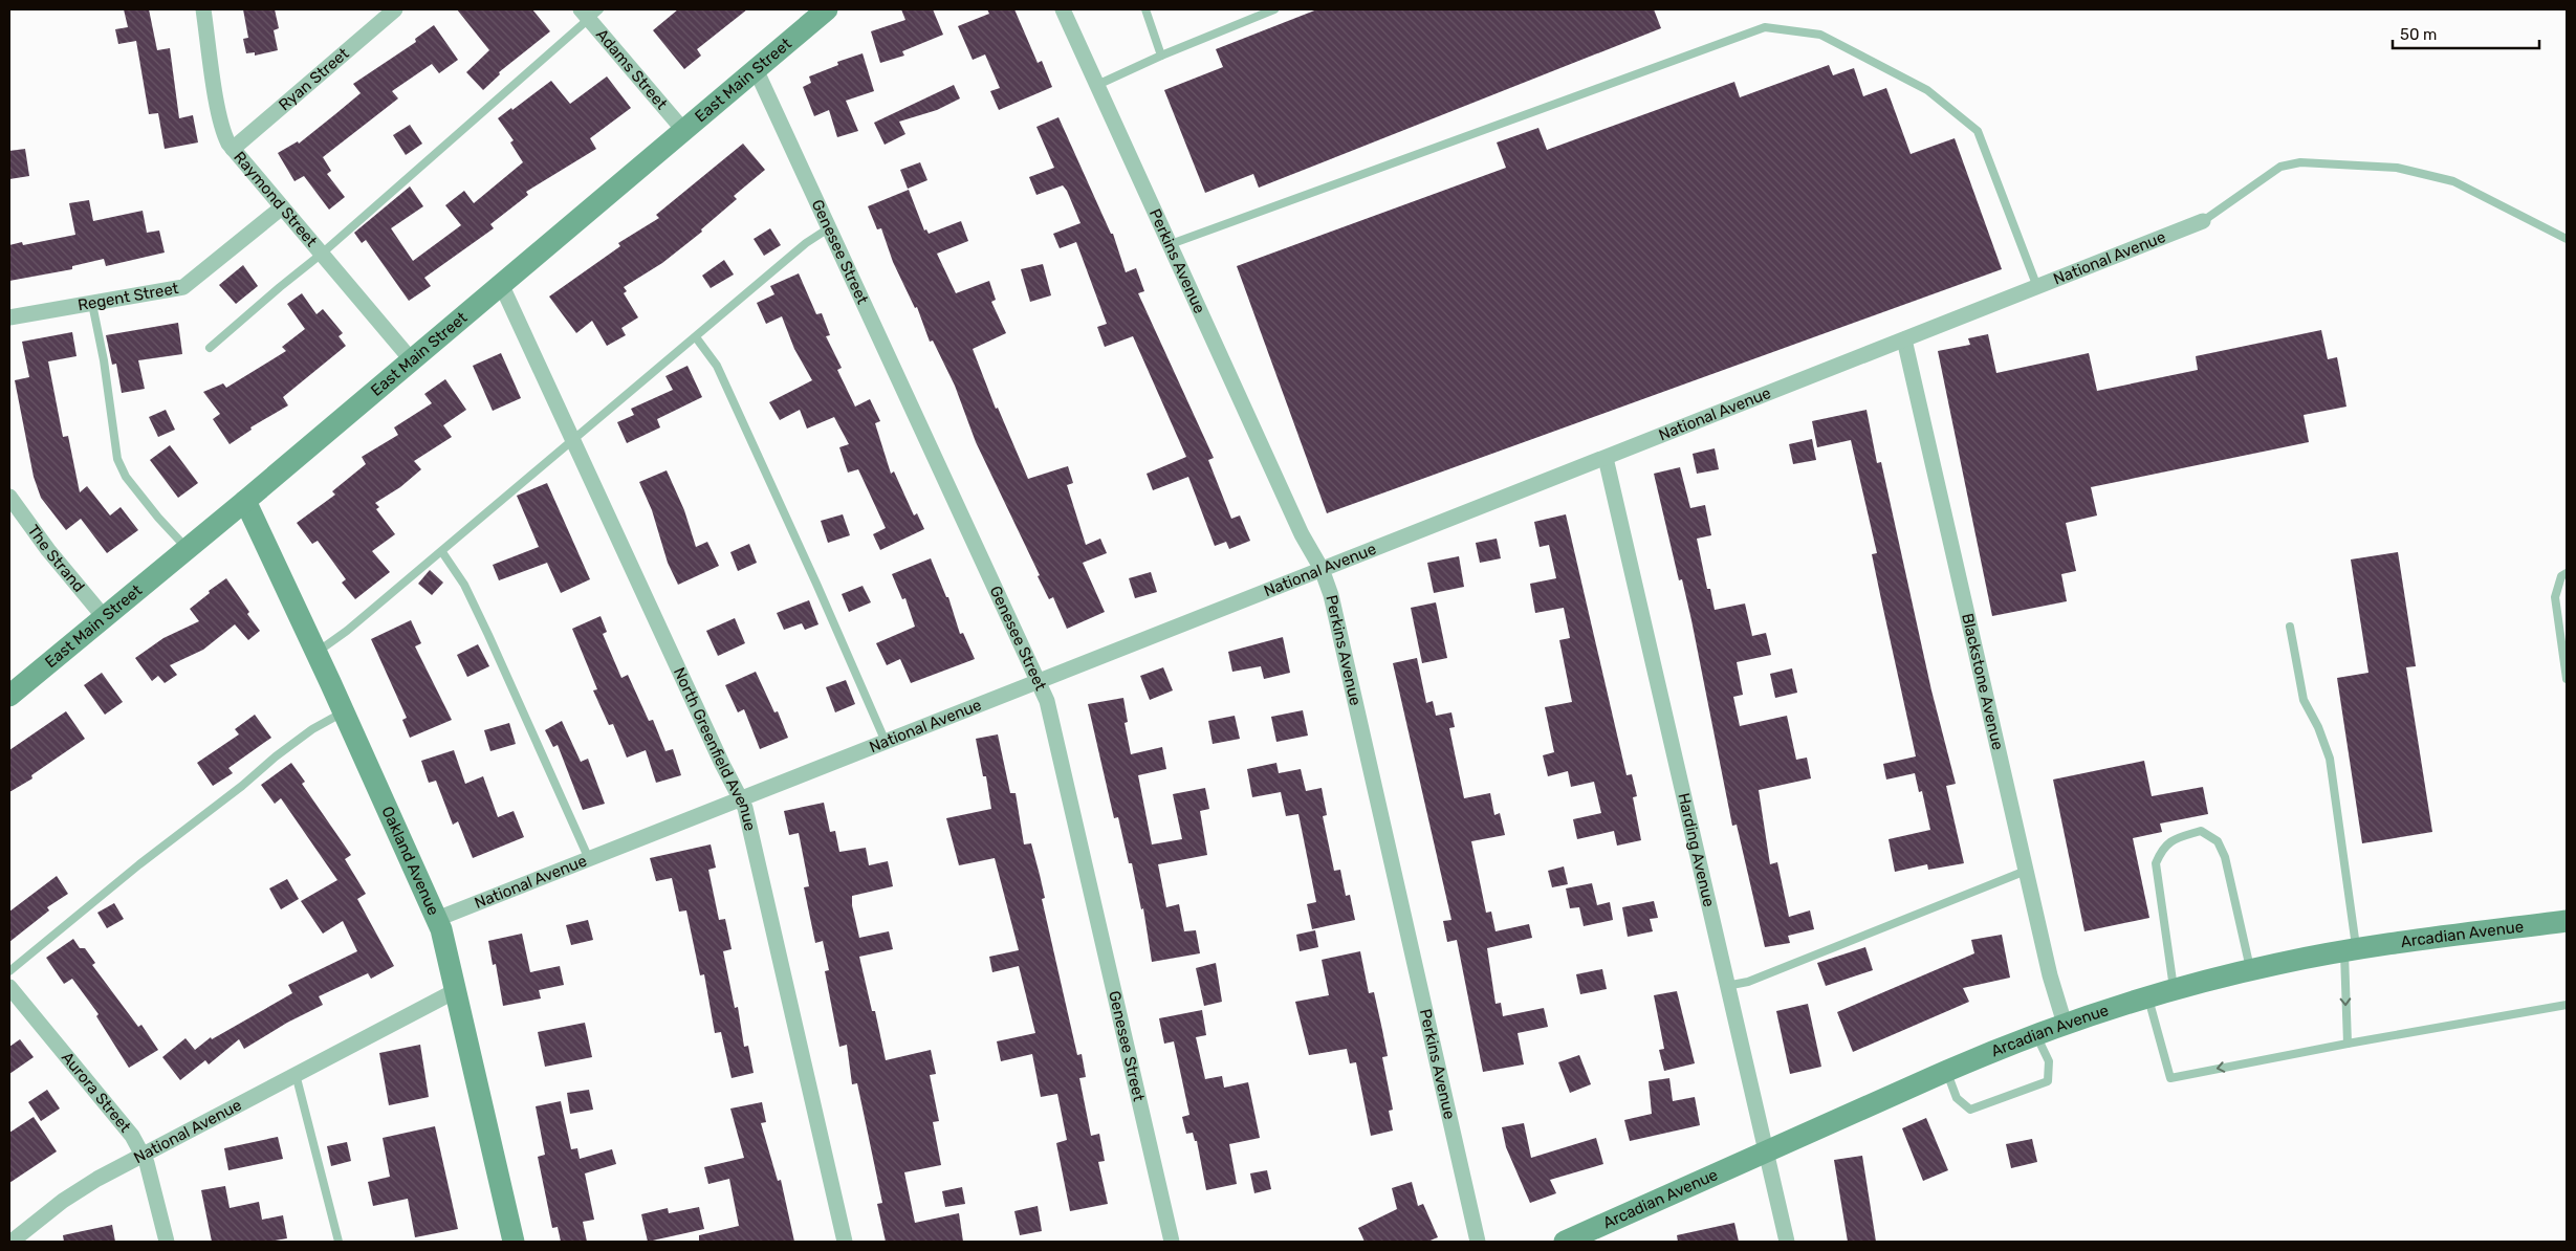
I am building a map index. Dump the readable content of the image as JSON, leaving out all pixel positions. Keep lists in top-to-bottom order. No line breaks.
{"streets":{"main road":["East Main Street","Oakland Avenue","Arcadian Avenue"],"street":["Adams Street","Ryan Street","Raymond Street","Genesee Street","National Avenue","Perkins Avenue","Regent Street","The Strand","Blackstone Avenue","North Greenfield Avenue","Harding Avenue","Aurora Street"]},"crossings":[["Adams Street","East Main Street"],["Ryan Street","Raymond Street"],["East Main Street","Raymond Street"],["East Main Street","Genesee Street"],["East Main Street","The Strand"],["East Main Street","North Greenfield Avenue"],["East Main Street","Oakland Avenue"],["Raymond Street","Regent Street"],["Genesee Street","National Avenue"],["National Avenue","Perkins Avenue"],["National Avenue","Blackstone Avenue"],["National Avenue","North Greenfield Avenue"],["National Avenue","Harding Avenue"],["National Avenue","Oakland Avenue"],["National Avenue","Aurora Street"],["Blackstone Avenue","Arcadian Avenue"],["Harding Avenue","Arcadian Avenue"]],"scale_bar":"50 m"}
